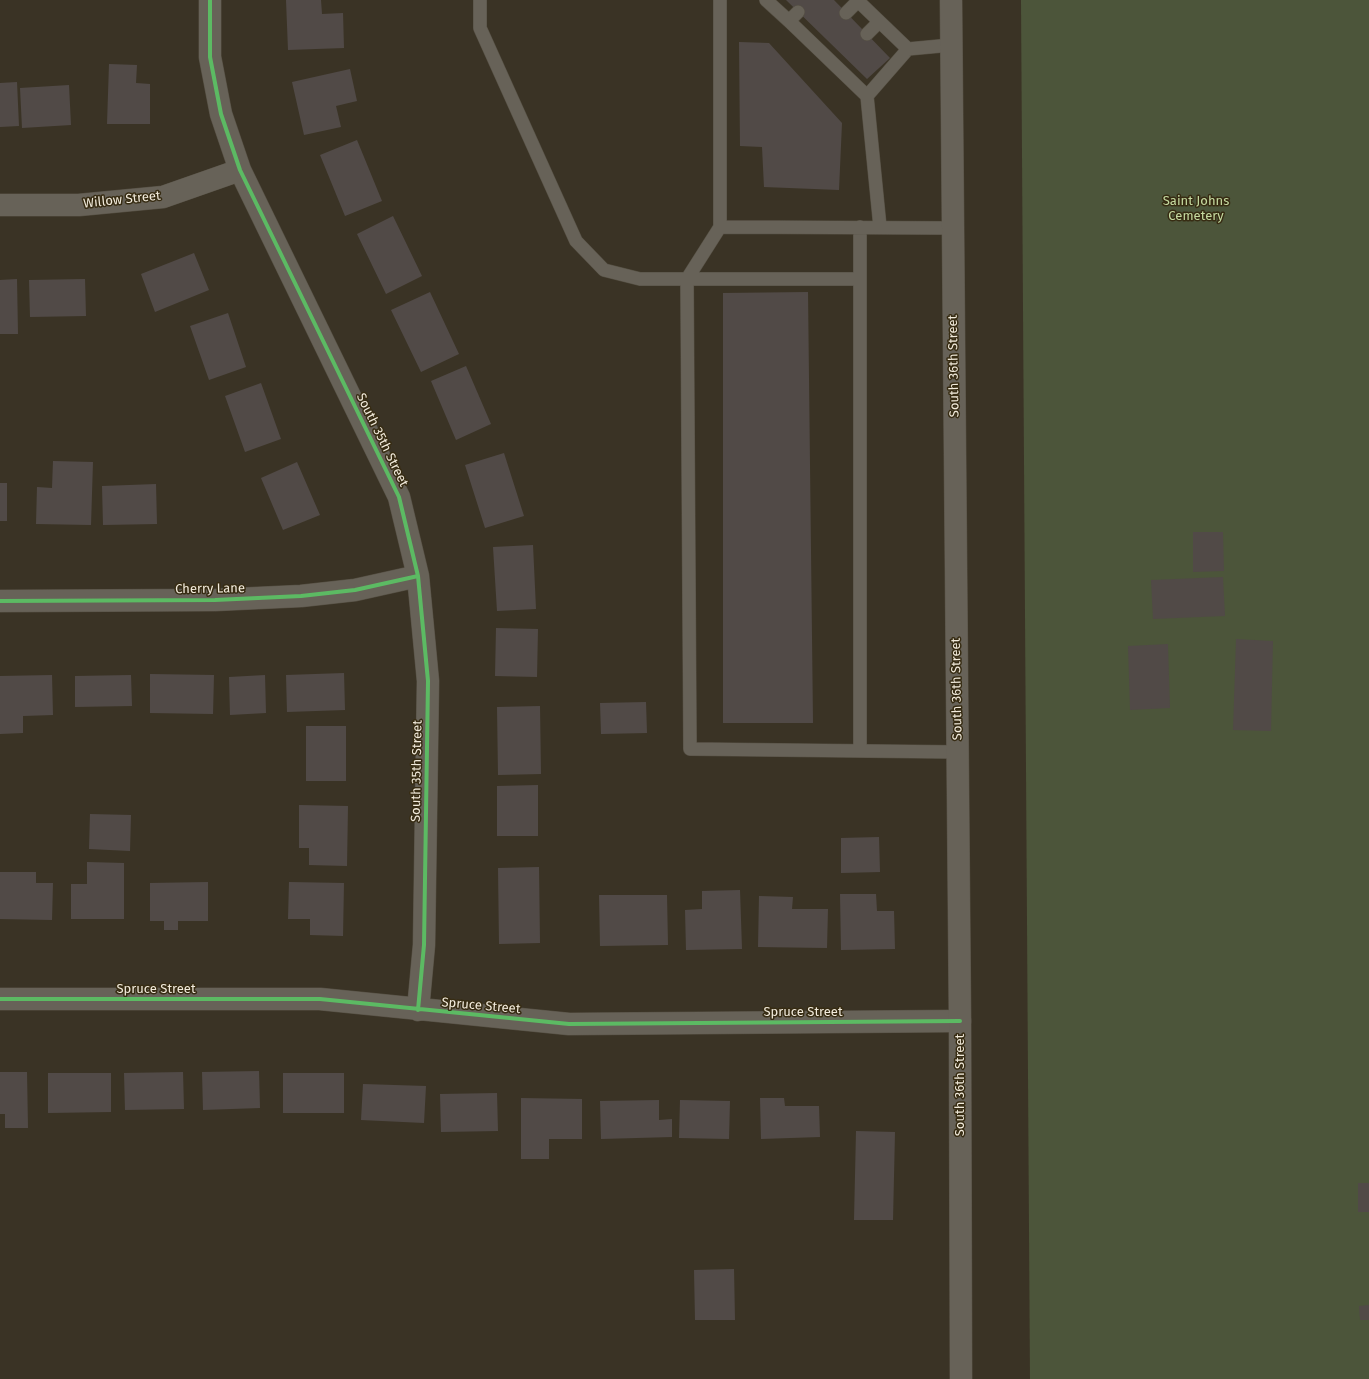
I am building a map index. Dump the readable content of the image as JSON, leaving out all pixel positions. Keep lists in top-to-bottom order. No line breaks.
{"streets":{"street":["Willow Street","South 36th Street","South 35th Street","Cherry Lane","Spruce Street"]},"crossings":[["Willow Street","South 35th Street"],["South 36th Street","Spruce Street"],["South 35th Street","Cherry Lane"],["South 35th Street","Spruce Street"]],"parks":["Saint Johns Cemetery"]}
